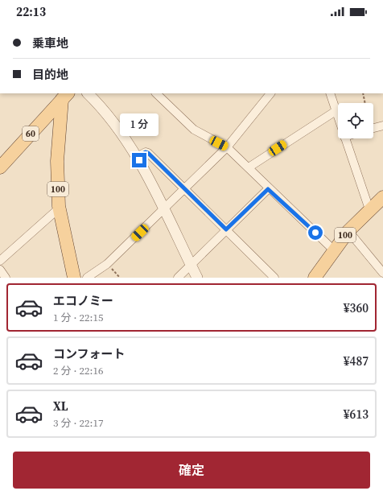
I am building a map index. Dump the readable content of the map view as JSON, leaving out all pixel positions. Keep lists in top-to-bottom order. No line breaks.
{"streets":{"main road":["60","100"]},"crossings":[["60","100"]],"page":{"status":"22:13","banner":["乗車地","目的地"],"bubble":"1 分","list":[{"name":"エコノミー","note":"1 分 · 22:15","value":"¥360"},{"name":"コンフォート","note":"2 分 · 22:16","value":"¥487"},{"name":"XL","note":"3 分 · 22:17","value":"¥613"}],"buttons":"確定"}}
